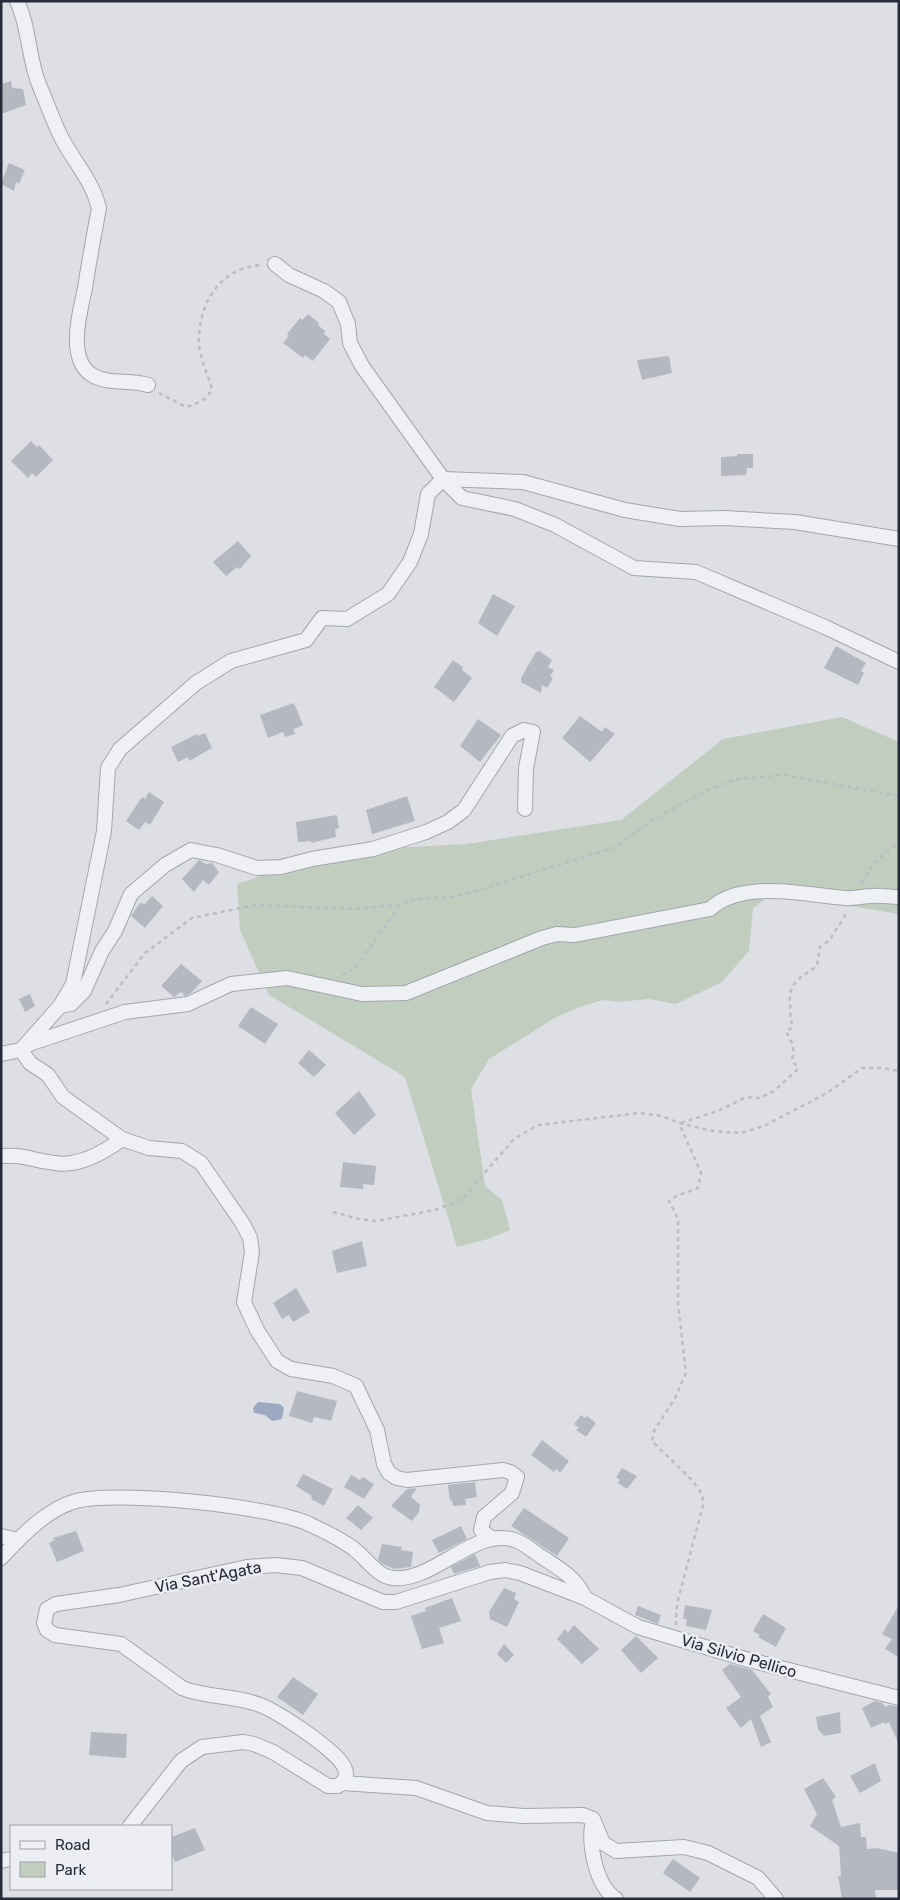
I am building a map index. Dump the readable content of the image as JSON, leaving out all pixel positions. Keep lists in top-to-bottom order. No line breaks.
{"streets":{"street":["Via Sant'Agata","Via Silvio Pellico"]},"crossings":[["Via Sant'Agata","Via Silvio Pellico"]],"legend":["Road","Park"]}
